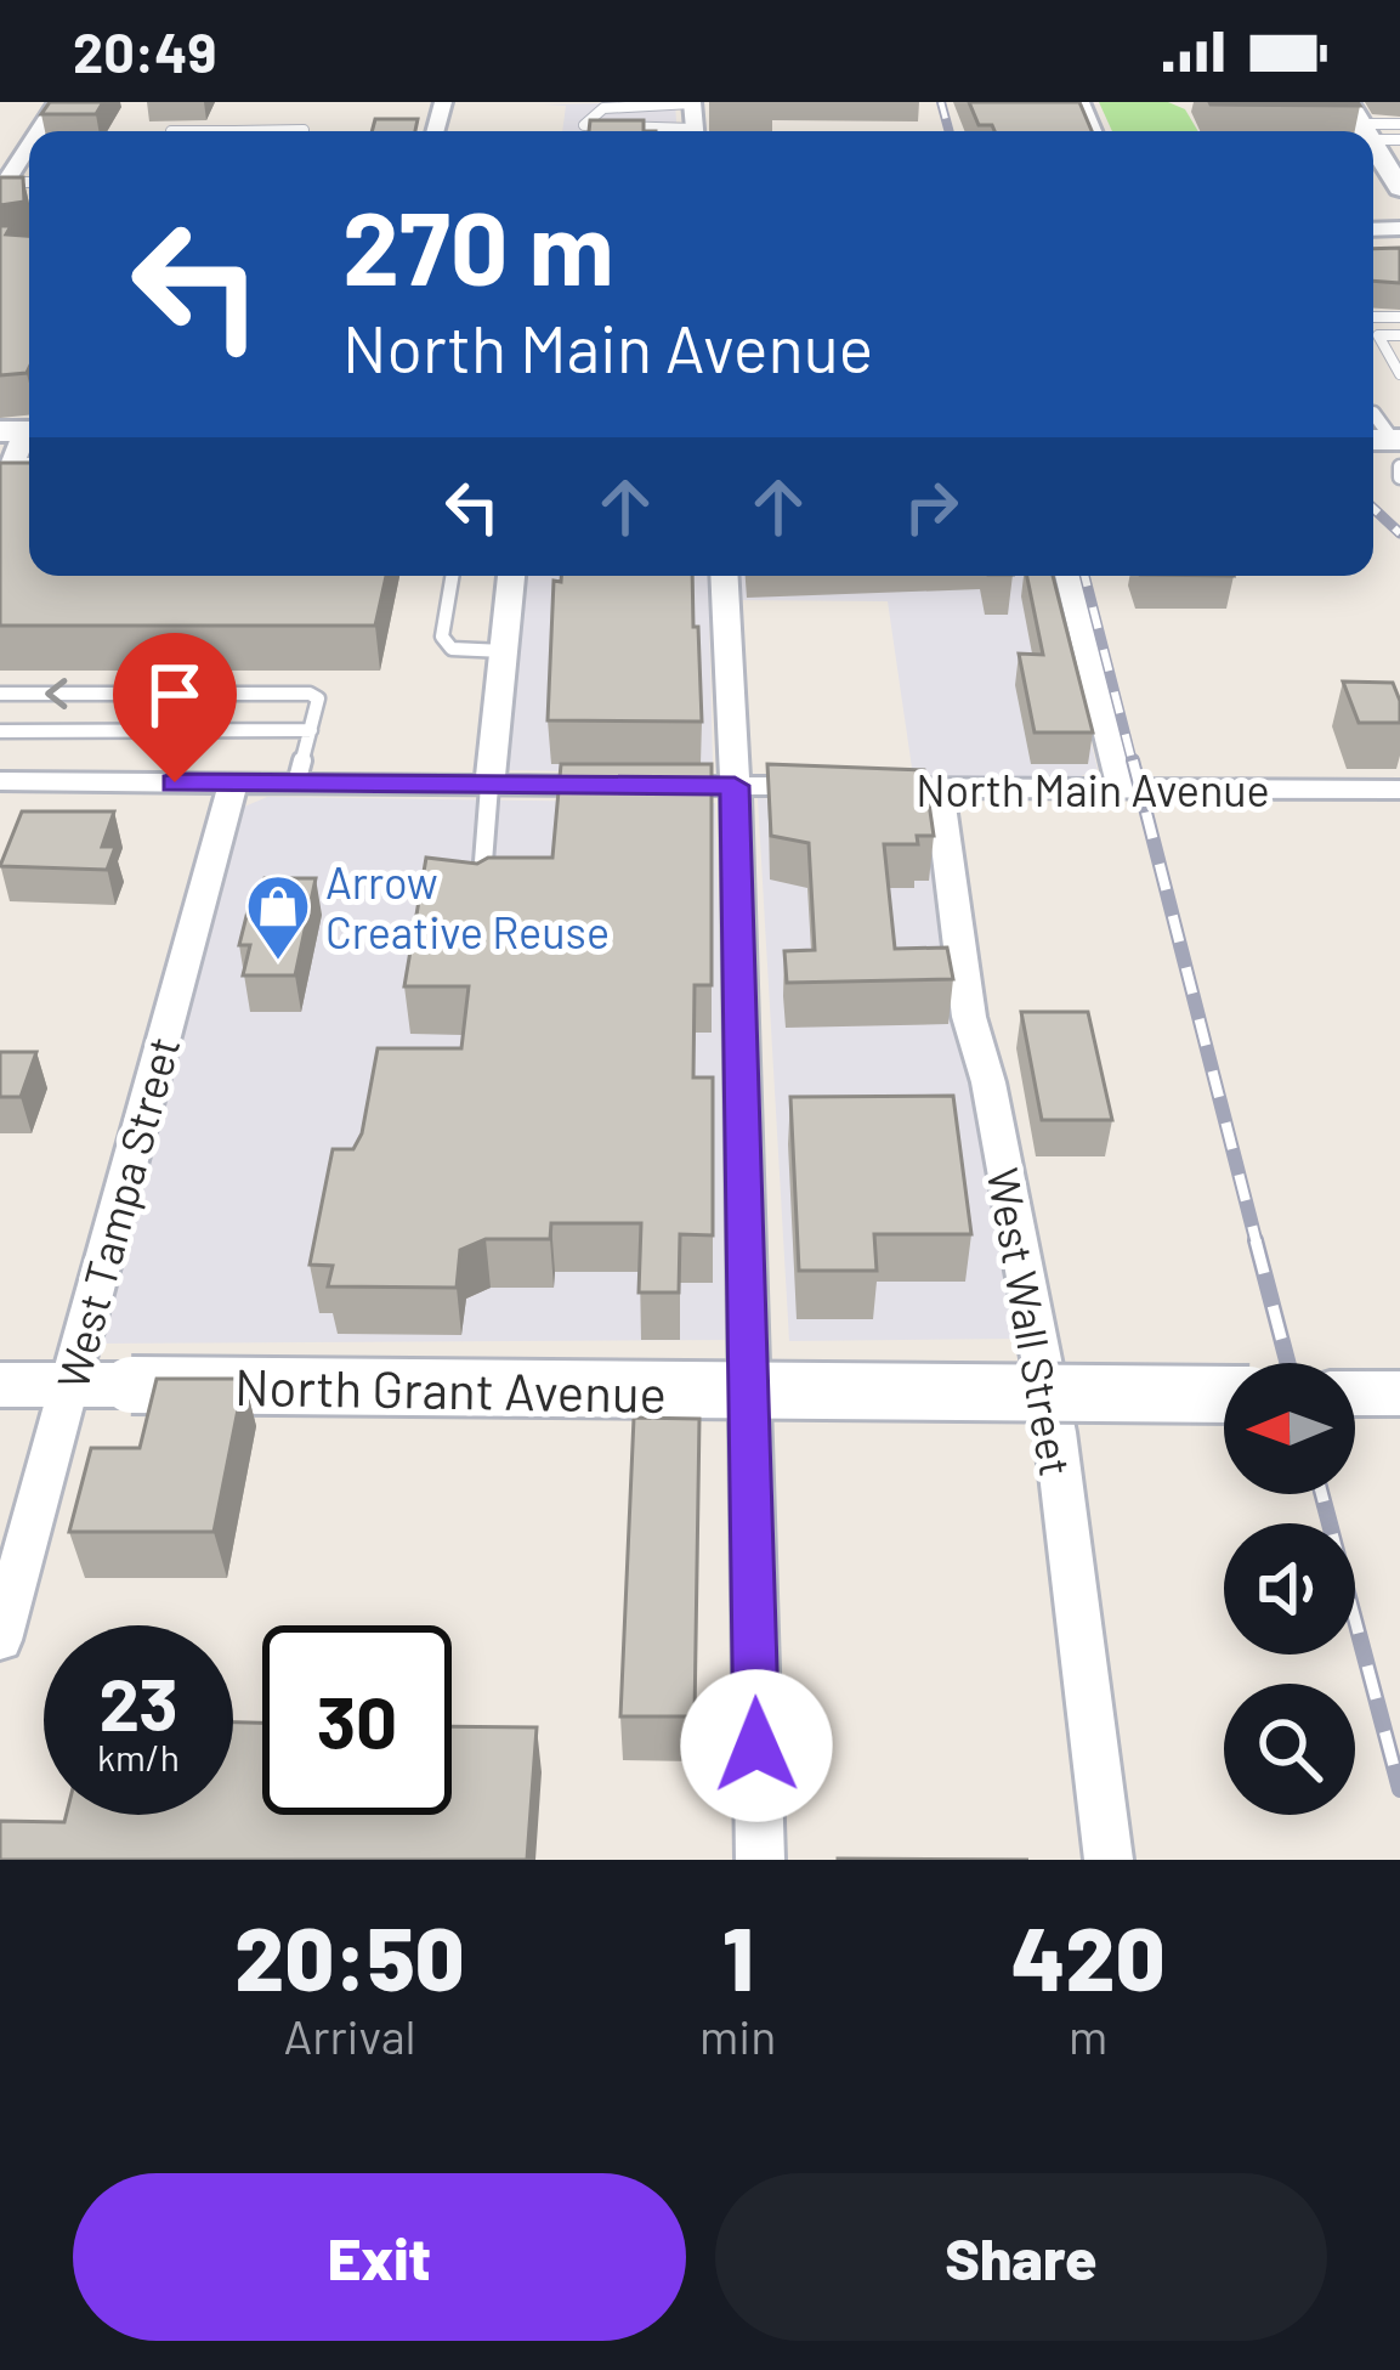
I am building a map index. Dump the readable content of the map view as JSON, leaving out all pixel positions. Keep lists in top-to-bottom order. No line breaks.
{"streets":{"main road":["North Grant Avenue"],"street":["North Main Avenue","West Tampa Street","West Wall Street"]},"crossings":[["North Main Avenue","West Tampa Street"],["North Main Avenue","West Wall Street"],["West Tampa Street","North Grant Avenue"]],"places":{"shop":["Arrow Creative Reuse"]},"north":"left","page":{"status":"20:49","turn":["270 m","North Main Avenue"],"speed":"23 km/h","limit":"30","eta":["20:50","Arrival","1","min","420","m"],"buttons":["Exit","Share"]}}
